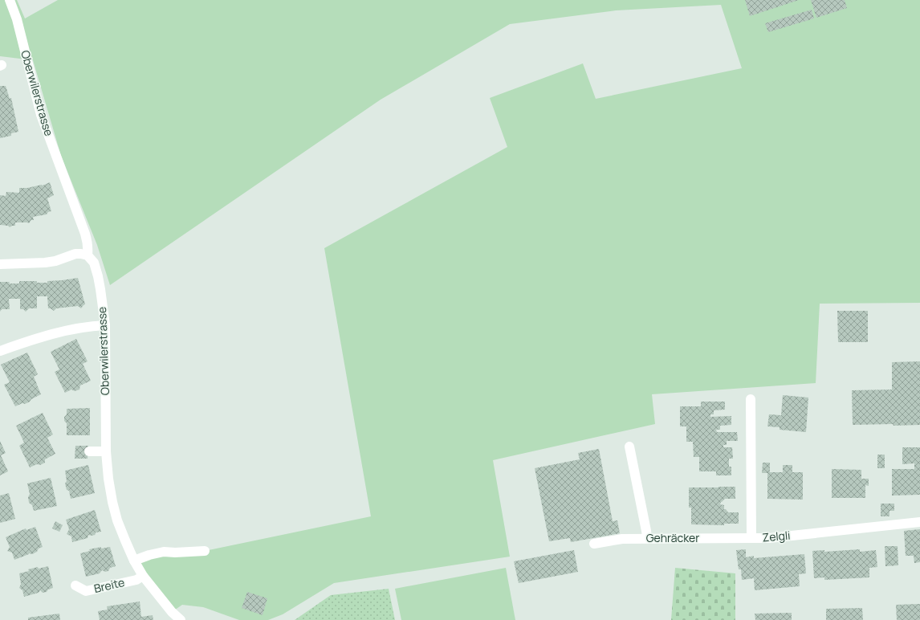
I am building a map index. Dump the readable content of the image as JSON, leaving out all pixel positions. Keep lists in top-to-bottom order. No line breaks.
{"streets":{"street":["Oberwilerstrasse","Zelgli","Gehräcker","Breite"]},"crossings":[["Oberwilerstrasse","Breite"],["Zelgli","Gehräcker"]]}
